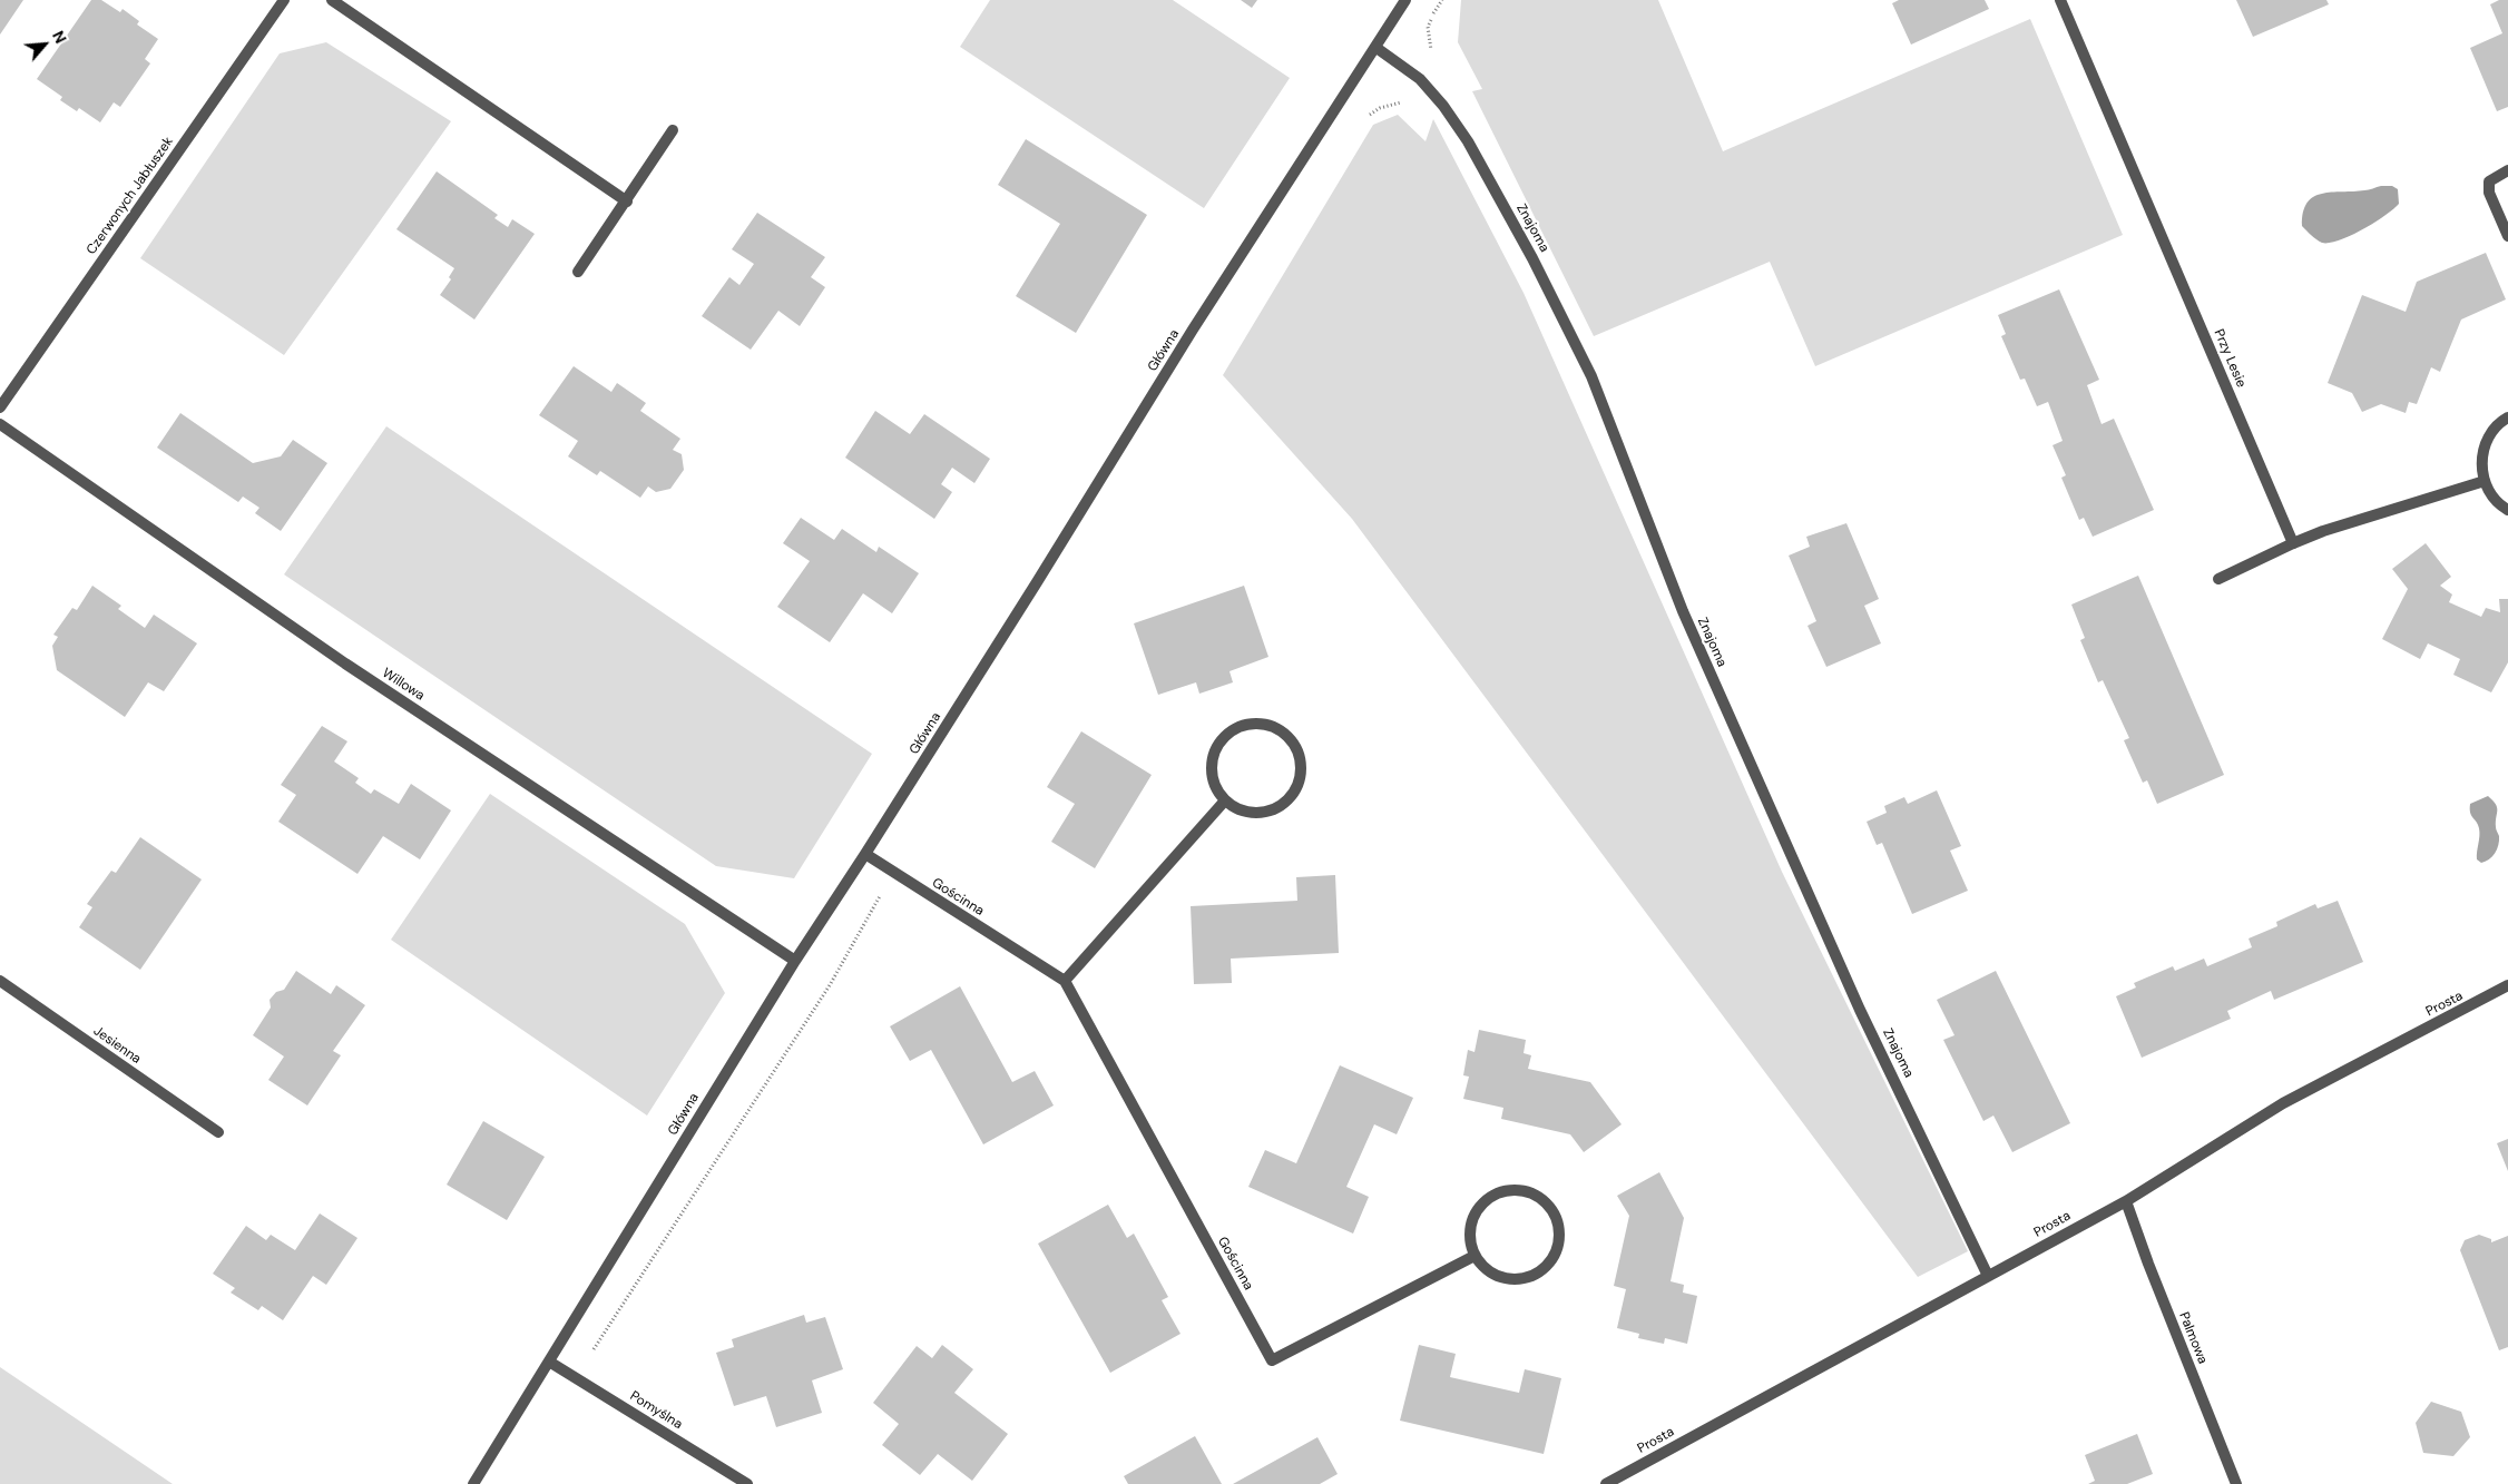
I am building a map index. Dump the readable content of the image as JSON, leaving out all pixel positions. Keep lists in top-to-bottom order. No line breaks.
{"streets":{"street":["Czerwonych Jabłuszek","Znajoma","Główna","Przy Lesie","Willowa","Gościnna","Prosta","Jesienna","Palmowa","Pomyślna"]},"crossings":[["Znajoma","Główna"],["Znajoma","Prosta"],["Główna","Willowa"],["Główna","Gościnna"],["Główna","Pomyślna"],["Prosta","Palmowa"]],"north":"top right"}
